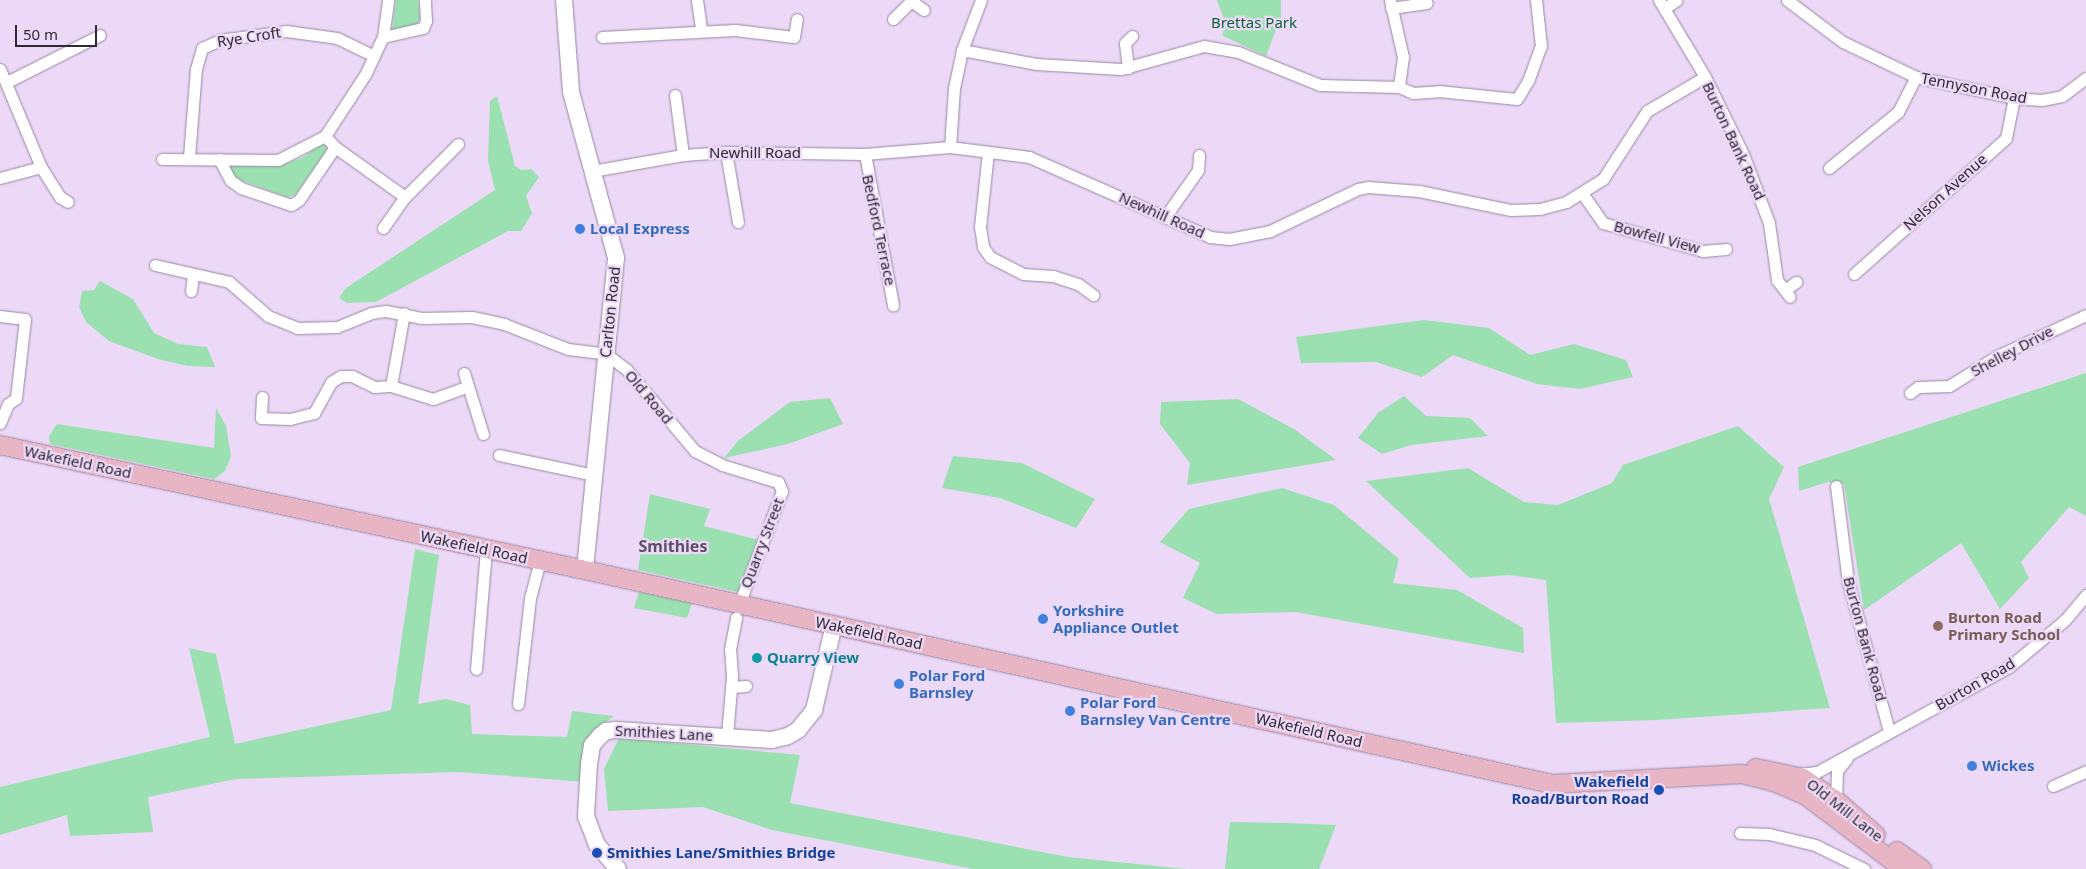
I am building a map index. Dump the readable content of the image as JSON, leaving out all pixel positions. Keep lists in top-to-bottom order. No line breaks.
{"streets":{"main road":["Carlton Road","Wakefield Road","Smithies Lane","Old Mill Lane"],"street":["Rye Croft","Tennyson Road","Burton Bank Road","Newhill Road","Nelson Avenue","Bedford Terrace","Bowfell View","Shelley Drive","Old Road","Quarry Street","Burton Road"]},"crossings":[["Tennyson Road","Nelson Avenue"],["Burton Bank Road","Newhill Road"],["Burton Bank Road","Burton Road"],["Newhill Road","Bedford Terrace"],["Newhill Road","Bowfell View"],["Newhill Road","Carlton Road"],["Carlton Road","Old Road"],["Carlton Road","Wakefield Road"],["Old Road","Quarry Street"],["Wakefield Road","Quarry Street"],["Wakefield Road","Smithies Lane"],["Wakefield Road","Old Mill Lane"],["Quarry Street","Smithies Lane"],["Burton Road","Old Mill Lane"]],"districts":["Smithies"],"parks":["Brettas Park"],"places":["Local Express","Yorkshire Appliance Outlet","Burton Road Primary School","Quarry View","Polar Ford Barnsley","Polar Ford Barnsley Van Centre","Wickes","Wakefield Road/Burton Road","Smithies Lane/Smithies Bridge"],"scale_bar":"50 m"}
